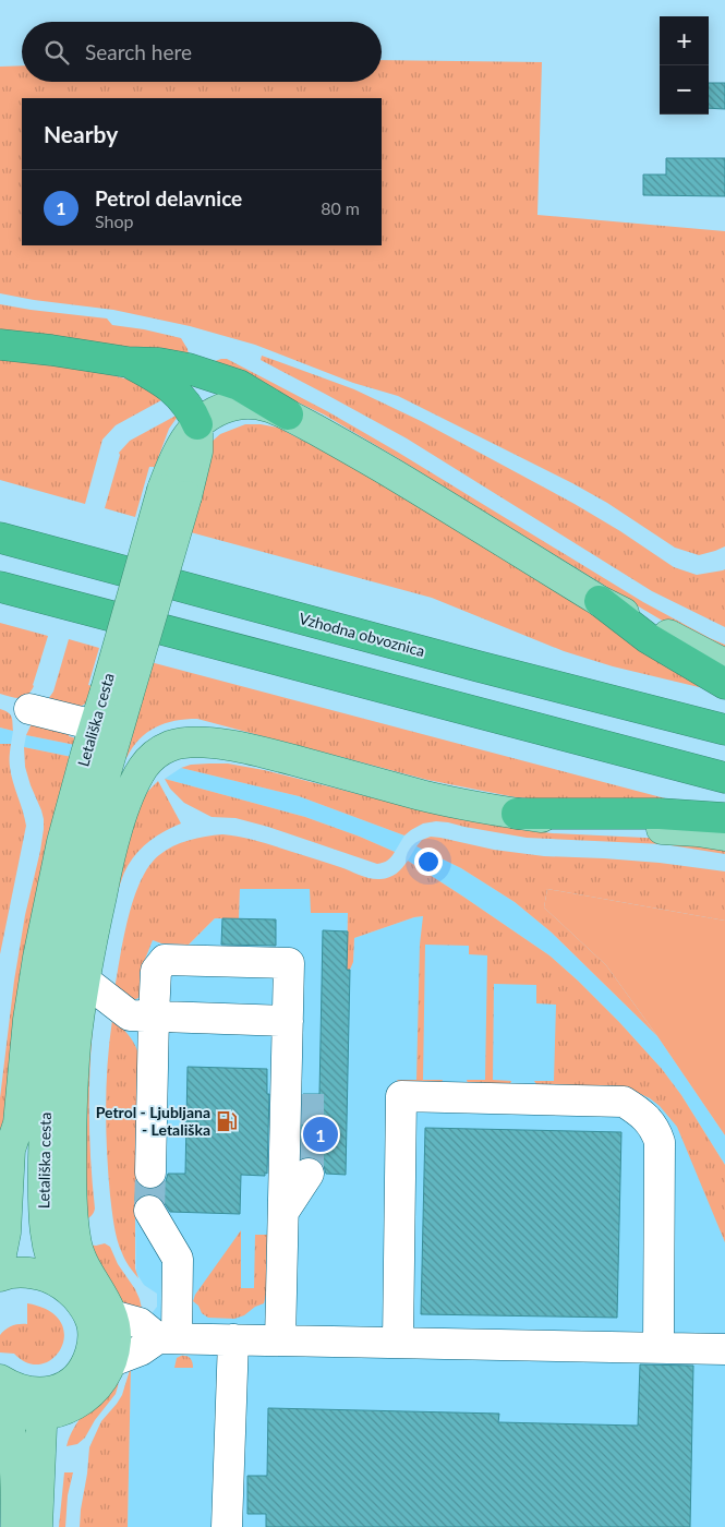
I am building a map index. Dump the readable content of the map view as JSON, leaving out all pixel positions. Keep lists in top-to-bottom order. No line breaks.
{"streets":{"highway":["Vzhodna obvoznica"],"main road":["Letališka cesta"]},"places":{"fuel station":["Petrol - Ljubljana - Letališka"]},"page":{"map_buttons":["+","−"],"search":"Search here","heading":"Nearby","list":[{"mark":"1","name":"Petrol delavnice","note":"Shop","value":"80 m"}],"pins":"1"}}
